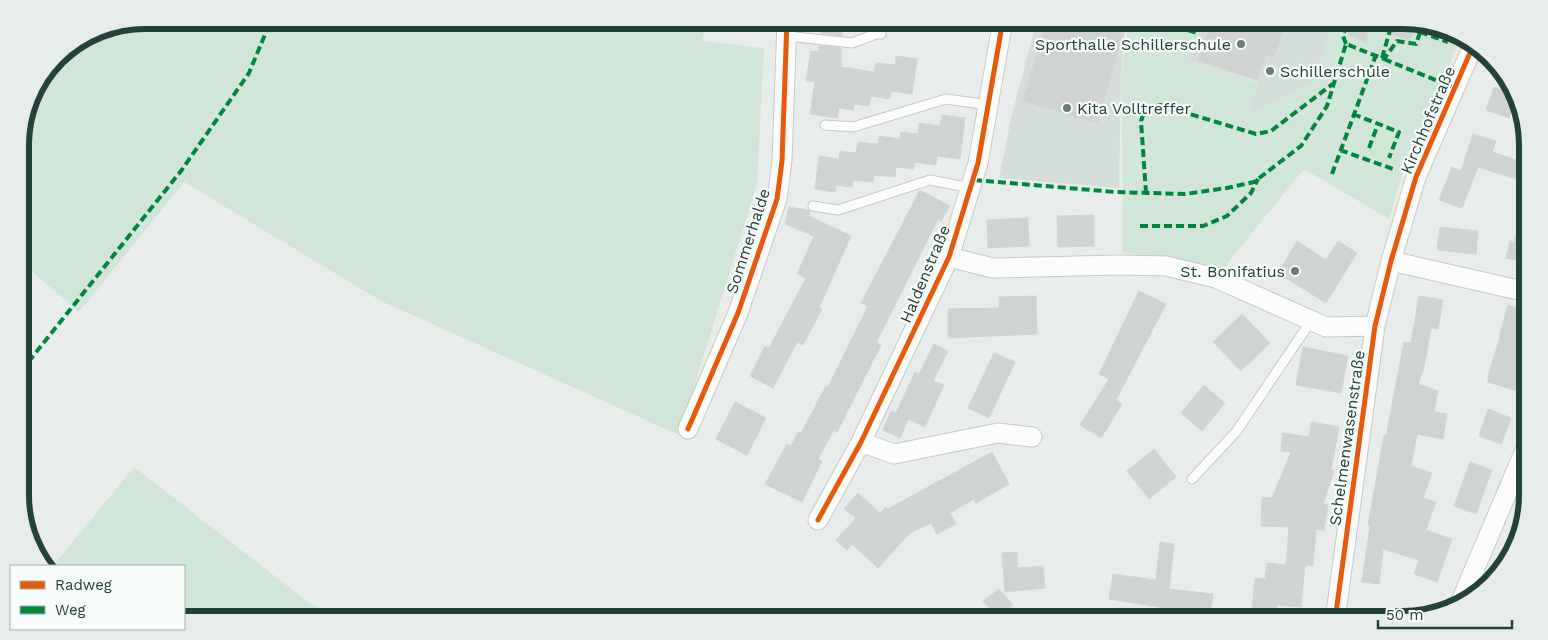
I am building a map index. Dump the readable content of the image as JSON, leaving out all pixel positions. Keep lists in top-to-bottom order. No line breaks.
{"streets":{"street":["Kirchhofstraße","Sommerhalde","Haldenstraße","Schelmenwasenstraße"]},"crossings":[["Kirchhofstraße","Schelmenwasenstraße"],["Haldenstraße","Schelmenwasenstraße"]],"places":["Sporthalle Schillerschule","Schillerschule","Kita Volltreffer","St. Bonifatius"],"legend":["Radweg","Weg"],"scale_bar":"50 m"}
